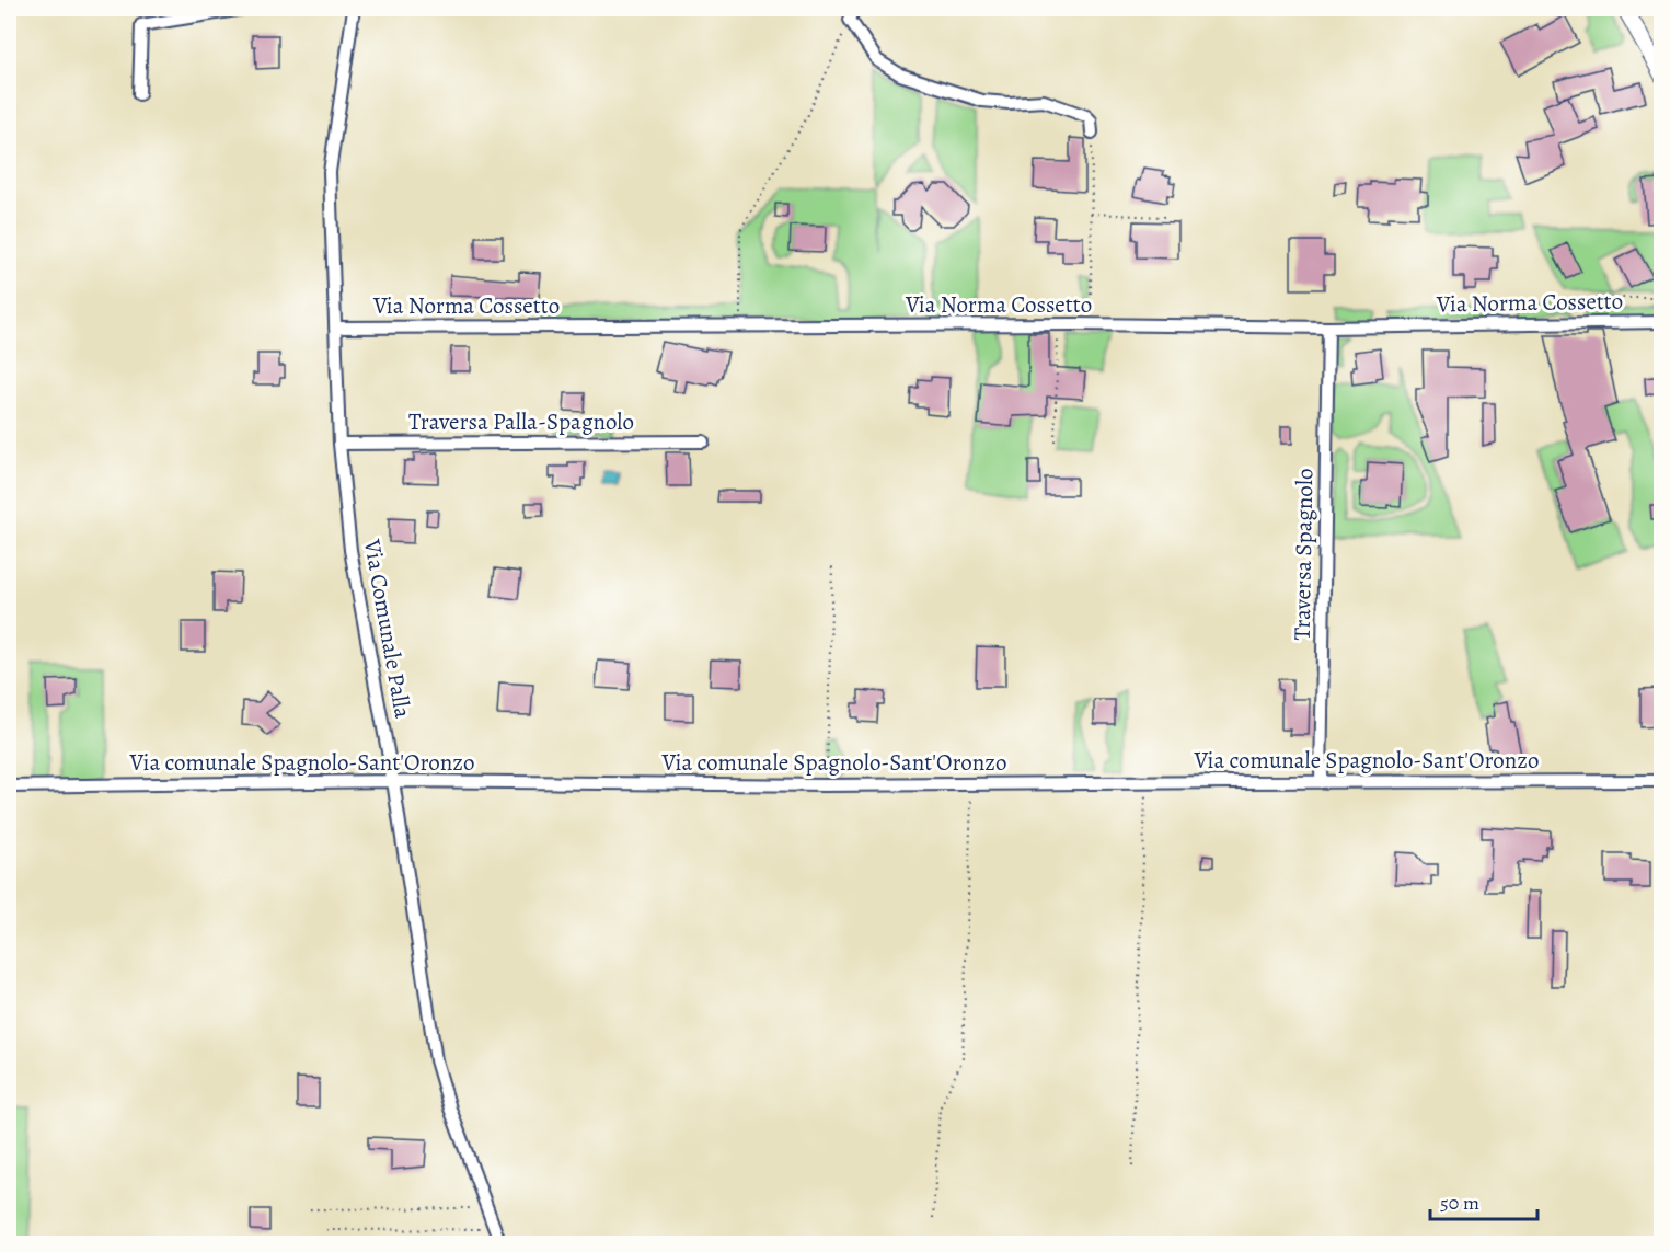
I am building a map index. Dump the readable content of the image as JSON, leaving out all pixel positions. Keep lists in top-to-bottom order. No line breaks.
{"streets":{"street":["Via Norma Cossetto","Traversa Palla-Spagnolo","Traversa Spagnolo","Via Comunale Palla","Via comunale Spagnolo-Sant'Oronzo"]},"crossings":[["Via Norma Cossetto","Traversa Spagnolo"],["Via Norma Cossetto","Via Comunale Palla"],["Traversa Palla-Spagnolo","Via Comunale Palla"],["Traversa Spagnolo","Via comunale Spagnolo-Sant'Oronzo"],["Via Comunale Palla","Via comunale Spagnolo-Sant'Oronzo"]],"scale_bar":"50 m"}
